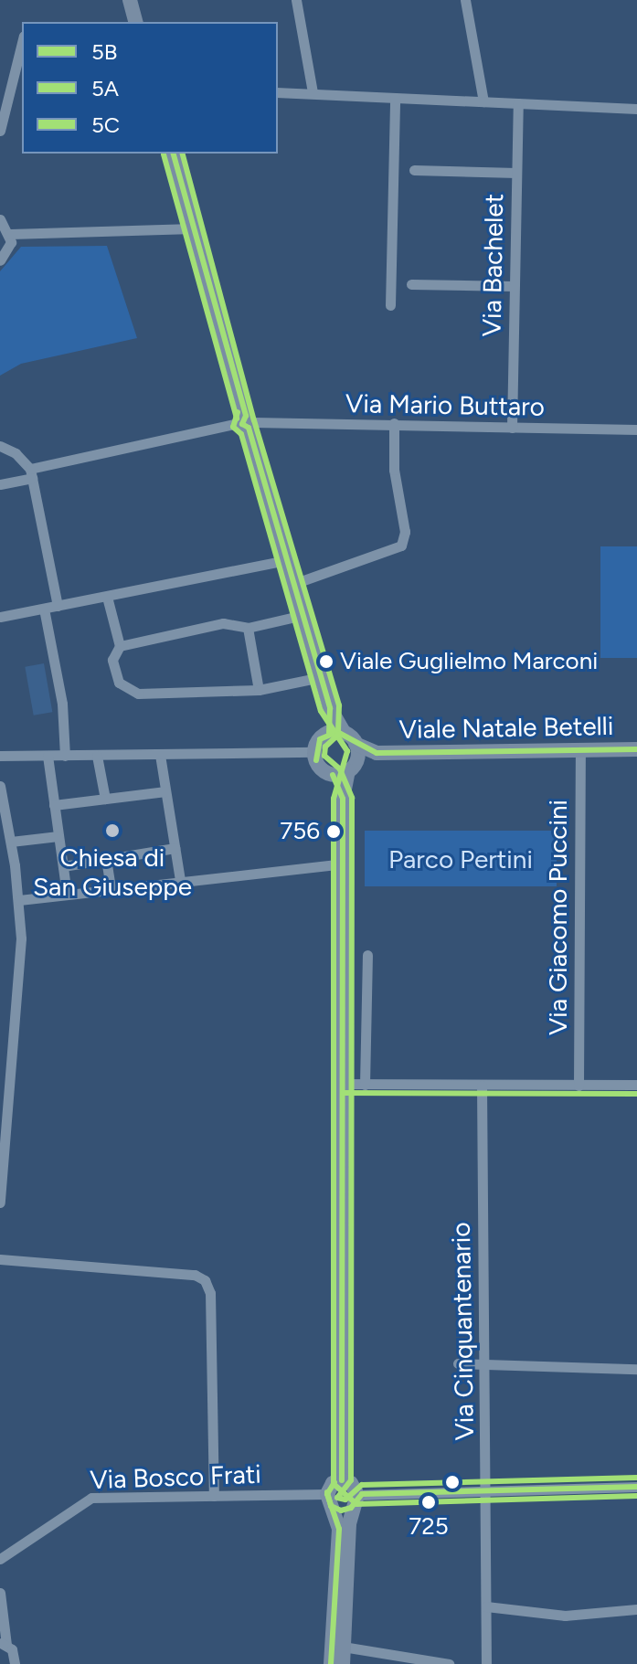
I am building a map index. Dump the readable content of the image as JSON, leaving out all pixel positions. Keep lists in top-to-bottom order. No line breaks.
{"streets":{"street":["Via Bachelet","Via Mario Buttaro","Viale Natale Betelli","Via Giacomo Puccini","Via Cinquantenario","Via Bosco Frati"]},"crossings":[["Via Bachelet","Via Mario Buttaro"],["Viale Natale Betelli","Via Giacomo Puccini"]],"parks":["Parco Pertini"],"places":["Viale Guglielmo Marconi","Chiesa di San Giuseppe","756","725"],"lines":["transit line 5B","transit line 5C","transit line 5A"],"legend":["5B","5A","5C"]}
